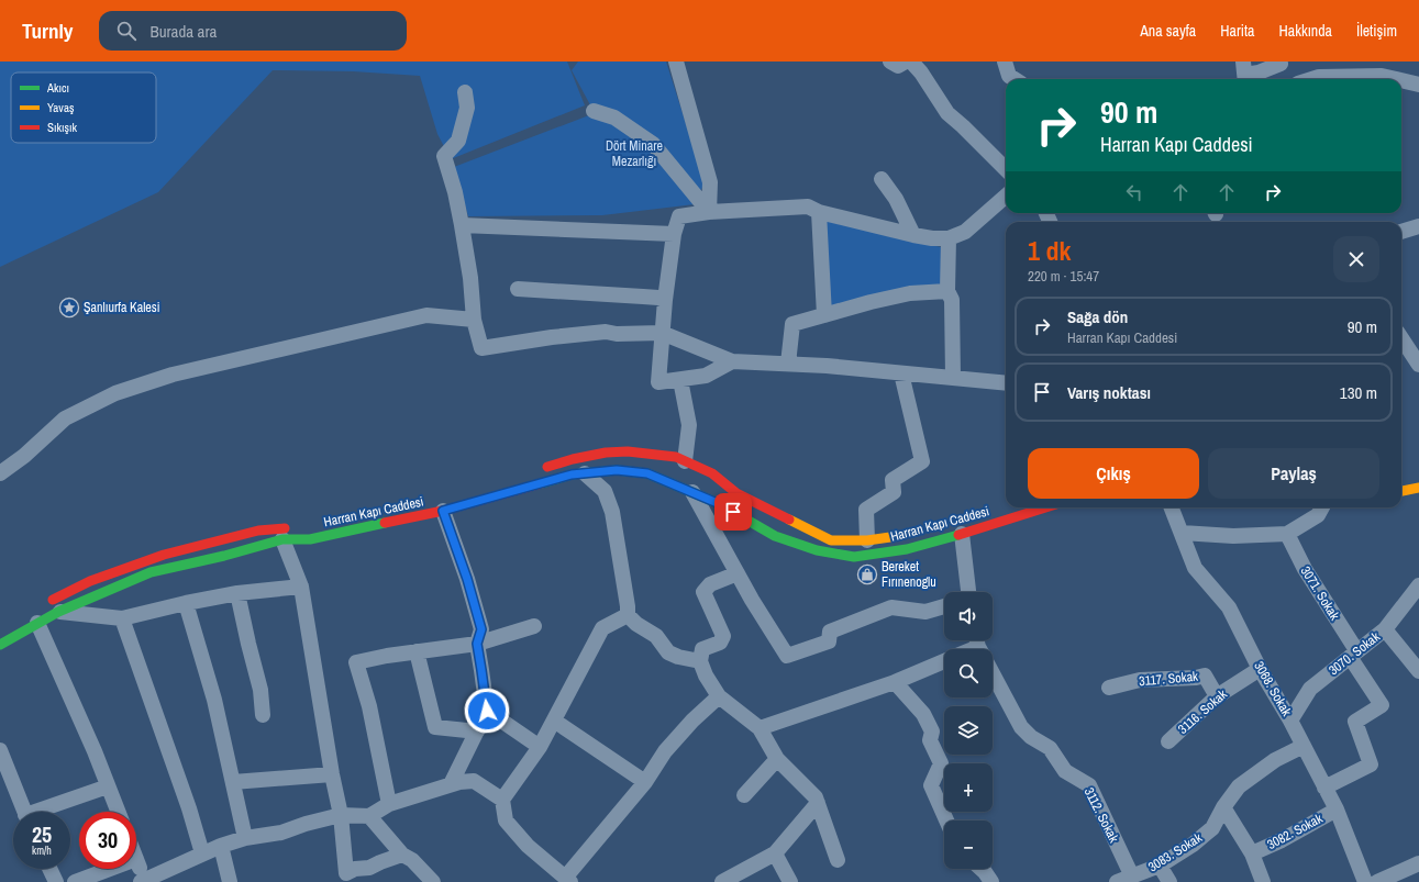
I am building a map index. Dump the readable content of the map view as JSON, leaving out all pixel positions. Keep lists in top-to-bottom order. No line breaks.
{"streets":{"main road":["Harran Kapı Caddesi"],"street":["3071. Sokak","3070. Sokak","3117. Sokak","3068. Sokak","3116. Sokak","3112. Sokak","3082. Sokak","3083. Sokak"]},"crossings":[["3071. Sokak","3070. Sokak"],["3071. Sokak","3068. Sokak"],["3070. Sokak","3068. Sokak"],["3117. Sokak","3116. Sokak"],["3068. Sokak","3116. Sokak"],["3068. Sokak","3082. Sokak"],["3068. Sokak","3083. Sokak"],["3112. Sokak","3083. Sokak"]],"parks":["Dört Minare Mezarlığı"],"places":{"place":["Şanlıurfa Kalesi"],"shop":["Bereket Fırınenoglu"]},"legend":["Akıcı","Yavaş","Sıkışık"],"page":{"header":"Turnly","search":"Burada ara","nav":["Ana sayfa","Harita","Hakkında","İletişim"],"turn":["90 m","Harran Kapı Caddesi"],"heading":["1 dk","220 m · 15:47"],"list":[{"name":"Sağa dön","note":"Harran Kapı Caddesi","value":"90 m"},{"name":"Varış noktası","value":"130 m"}],"buttons":["Çıkış","Paylaş"],"map_buttons":["+","−"],"speed":"25 km/h","limit":"30"}}
